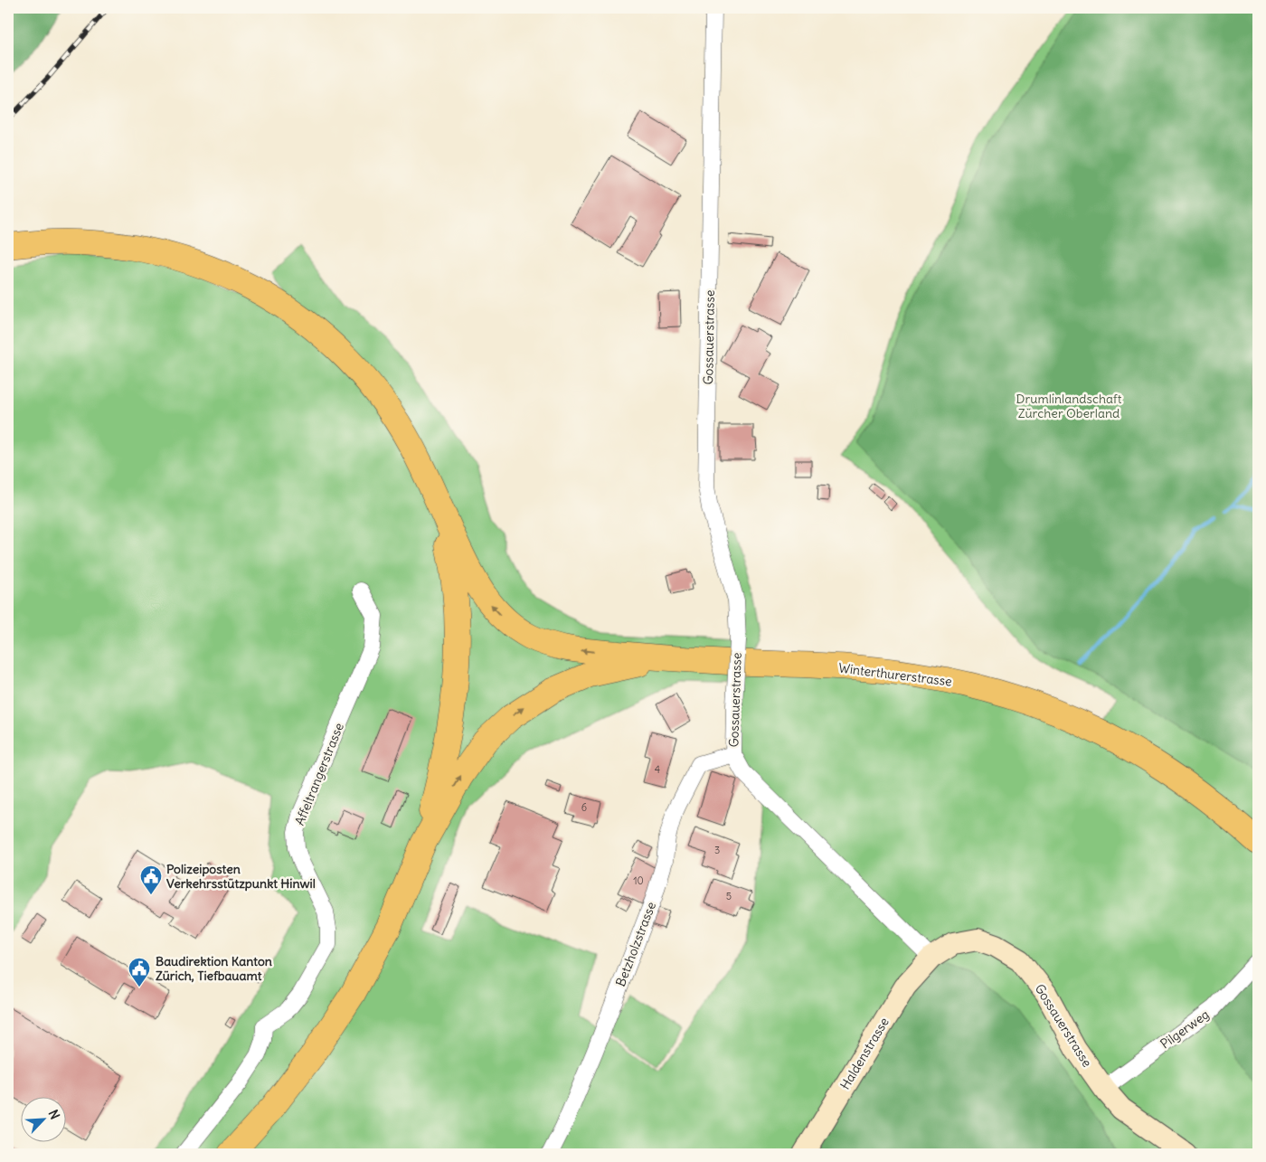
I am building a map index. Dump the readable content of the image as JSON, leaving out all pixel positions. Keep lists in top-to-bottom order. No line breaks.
{"streets":{"highway":["Winterthurerstrasse"],"street":["Gossauerstrasse","Affeltrangerstrasse","Betzholzstrasse","Pilgerweg","Haldenstrasse"]},"crossings":[["Gossauerstrasse","Betzholzstrasse"],["Gossauerstrasse","Pilgerweg"],["Gossauerstrasse","Haldenstrasse"]],"parks":["Drumlinlandschaft Zürcher Oberland"],"places":{"public building":["Polizeiposten Verkehrsstützpunkt Hinwil","Baudirektion Kanton Zürich, Tiefbauamt"]},"house_numbers":["4","6","3","10","5"],"north":"top right"}
